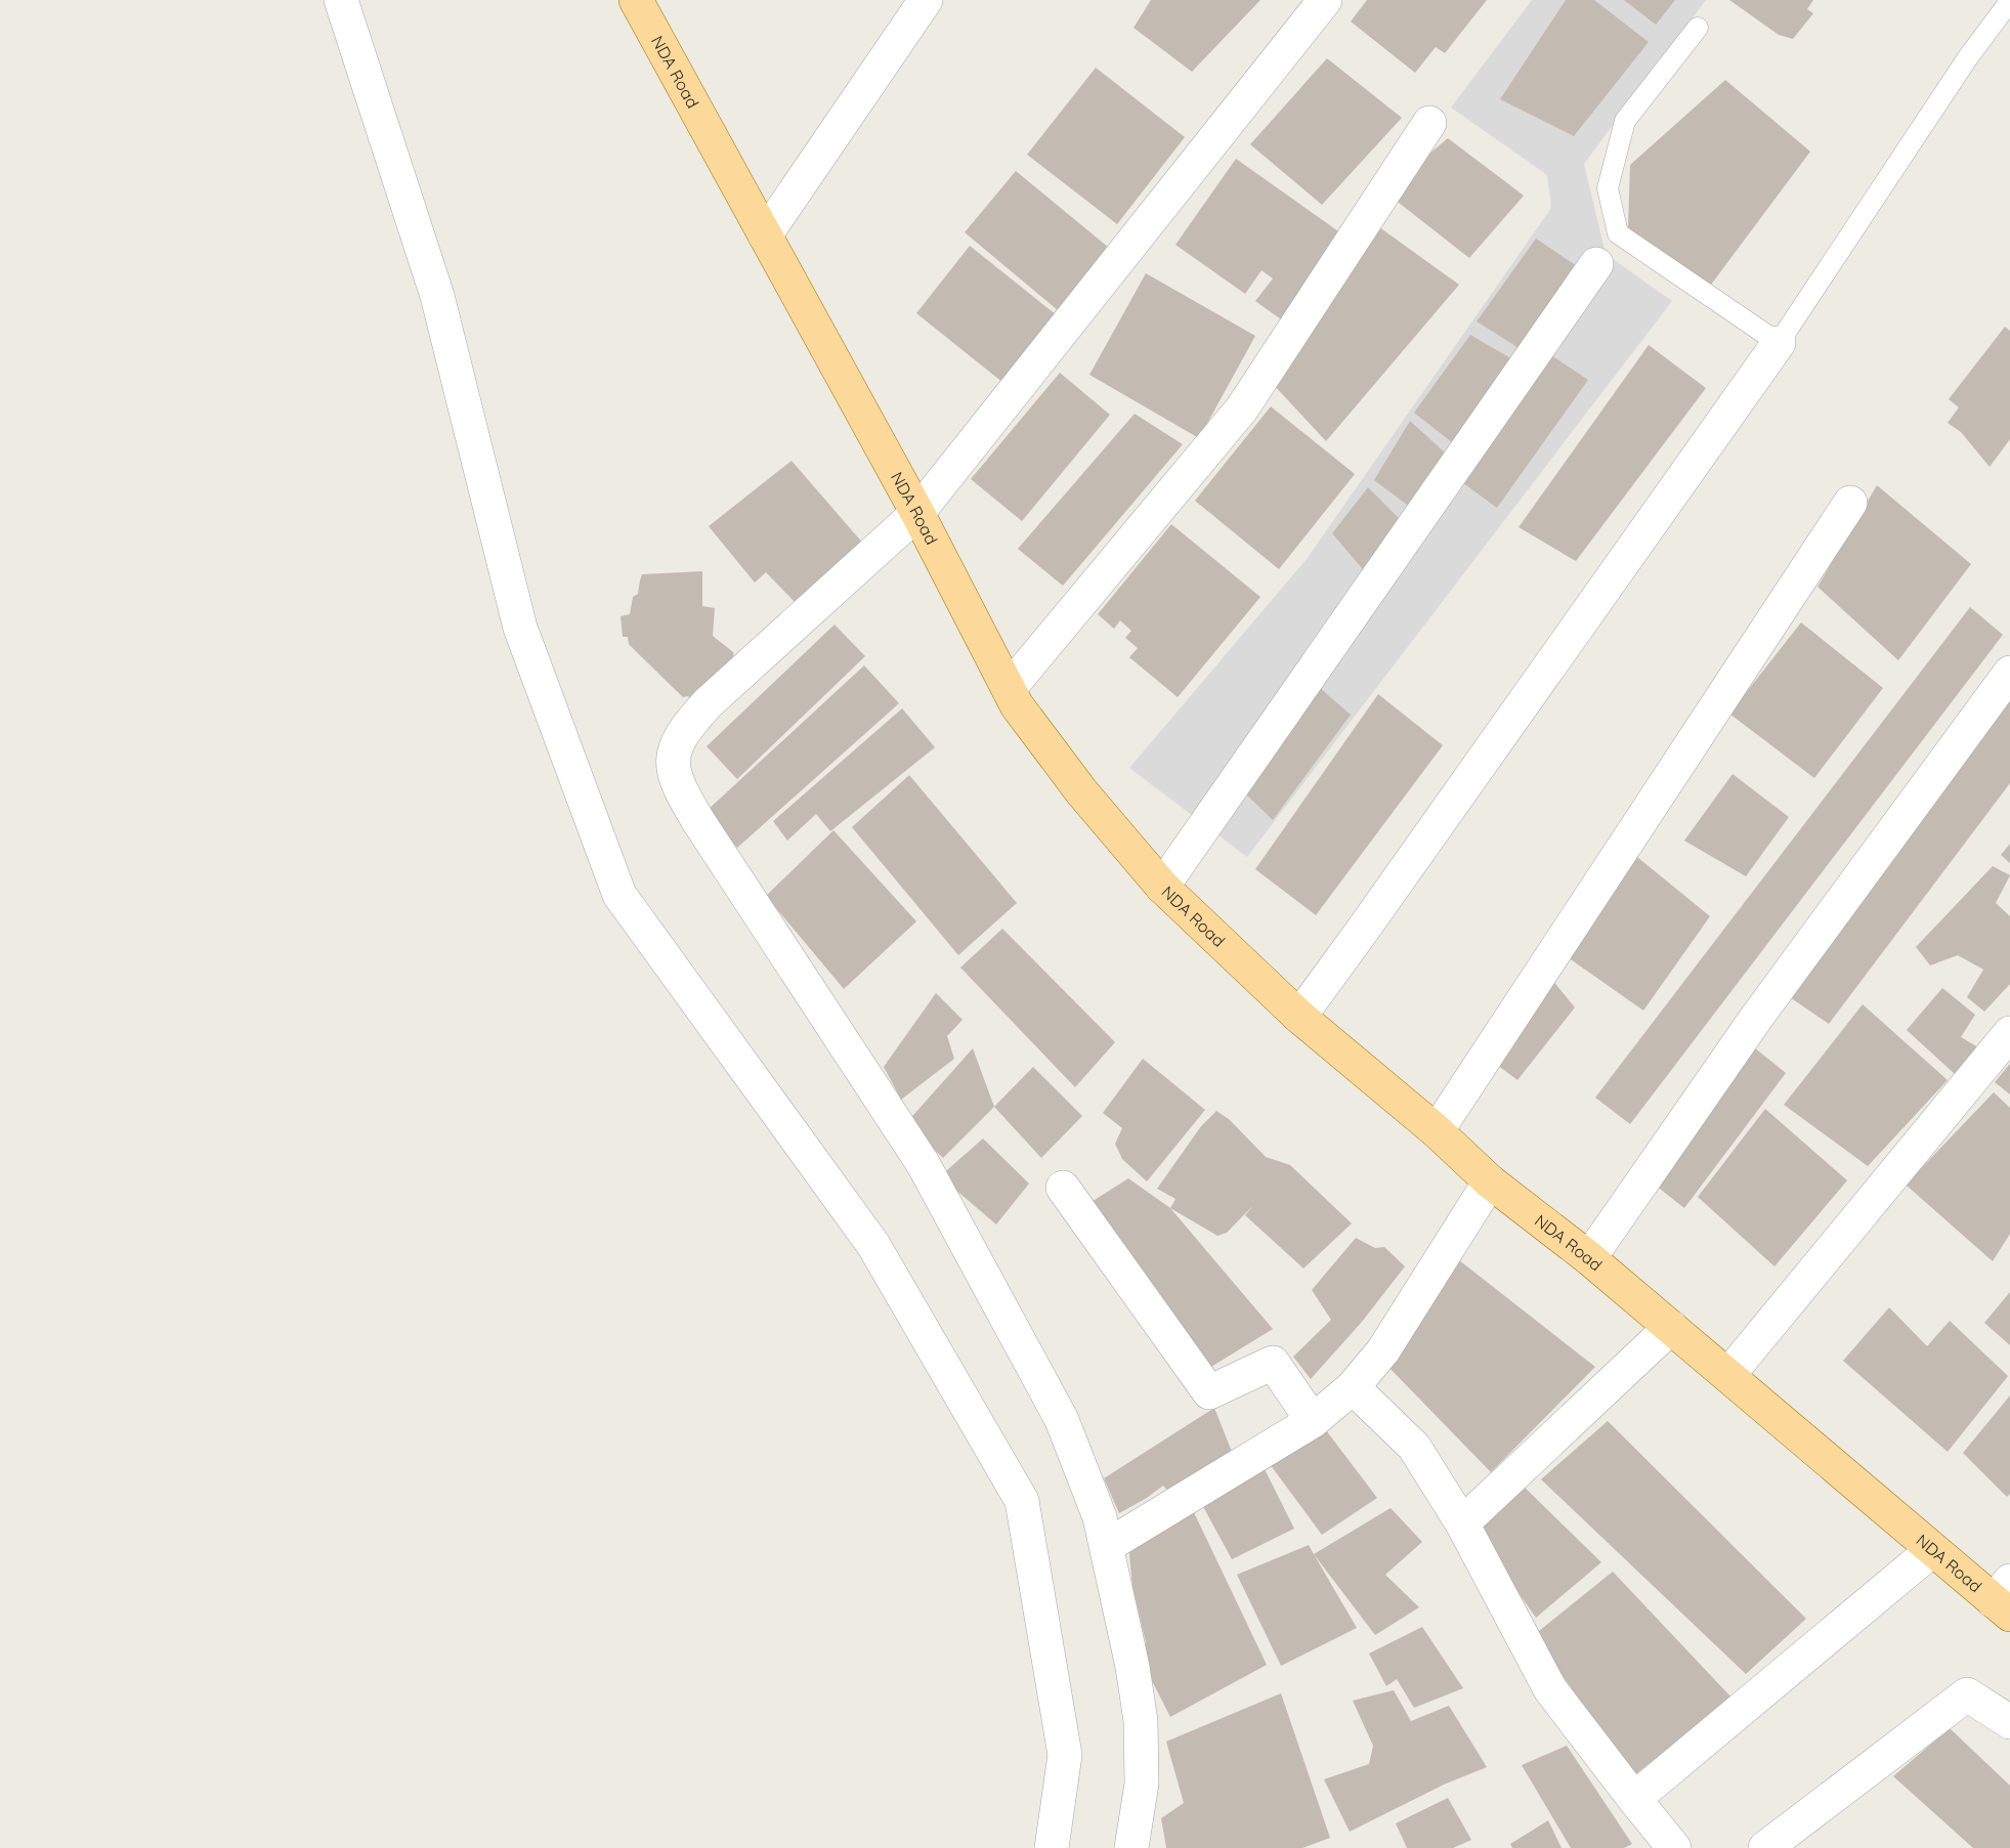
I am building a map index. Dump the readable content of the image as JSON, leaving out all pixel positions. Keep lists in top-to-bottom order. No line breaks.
{"streets":{"main road":["NDA Road"]}}
